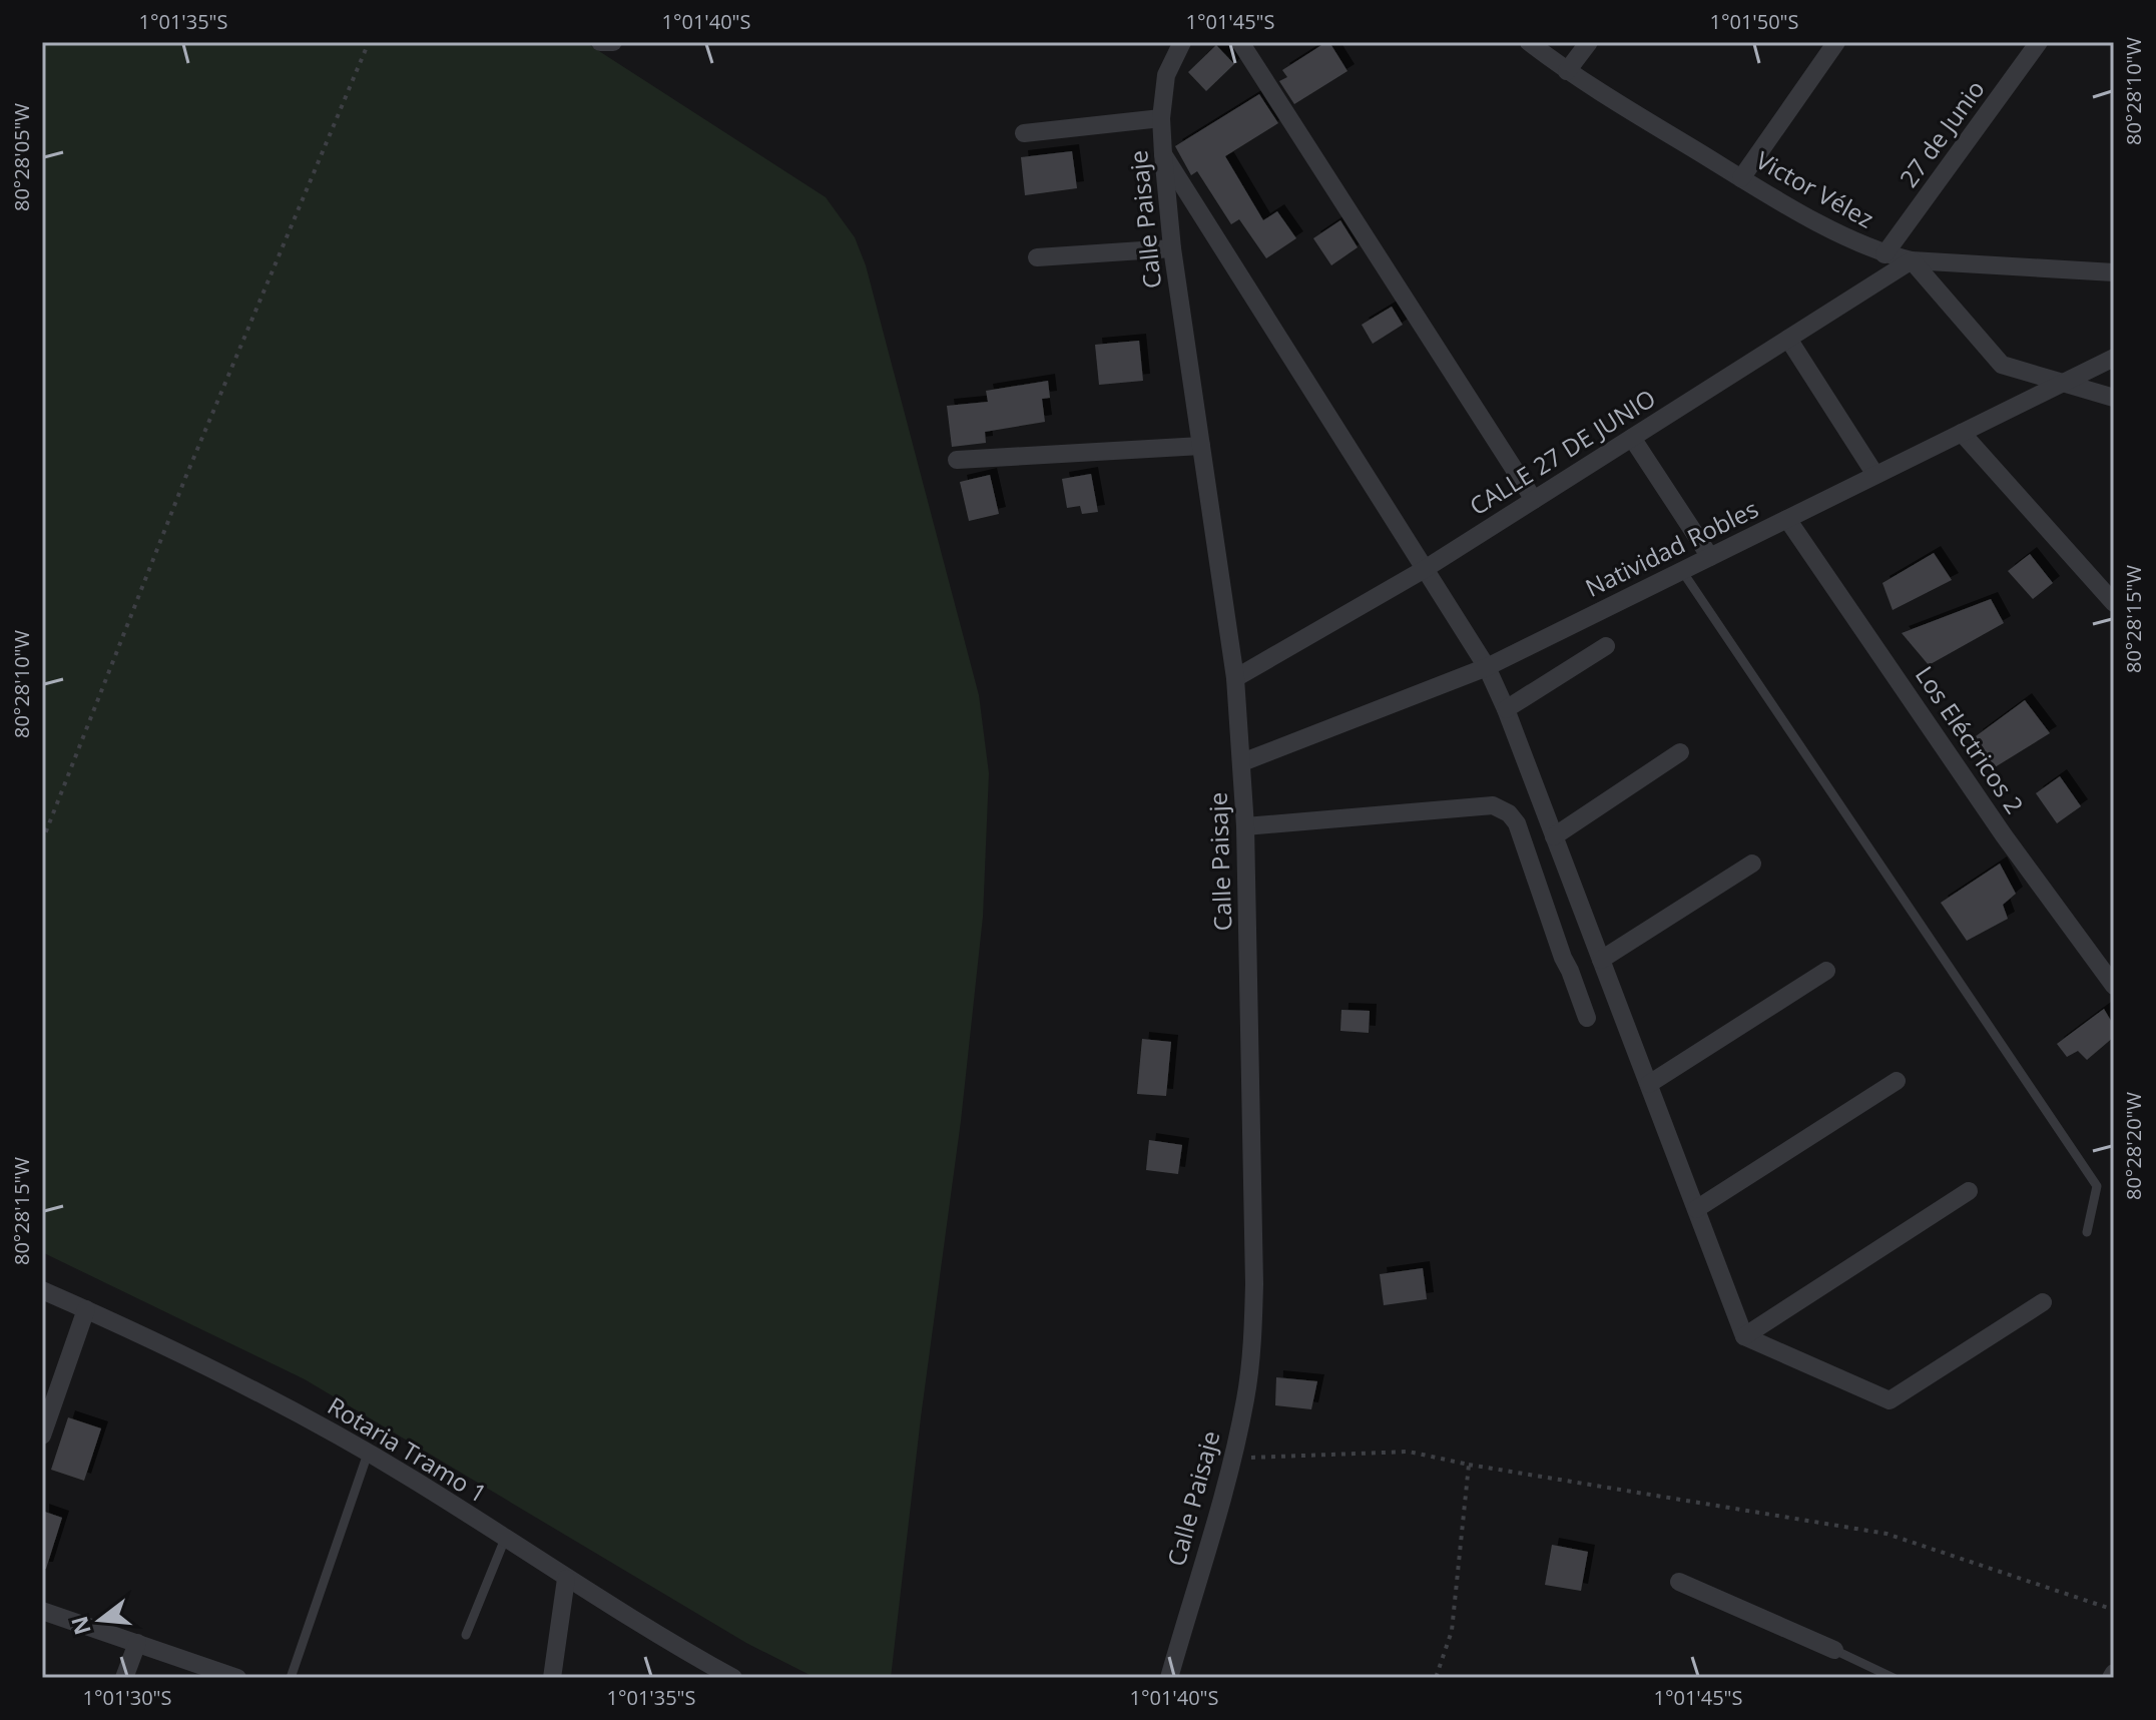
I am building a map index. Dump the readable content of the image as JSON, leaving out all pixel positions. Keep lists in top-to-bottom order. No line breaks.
{"streets":{"street":["27 de Junio","Victor Vélez","Calle Paisaje","CALLE 27 DE JUNIO","Natividad Robles","Los Eléctricos 2","Rotaria Tramo 1"]},"crossings":[["27 de Junio","Victor Vélez"],["Victor Vélez","CALLE 27 DE JUNIO"],["Calle Paisaje","CALLE 27 DE JUNIO"],["Calle Paisaje","Natividad Robles"],["Natividad Robles","Los Eléctricos 2"]],"north":"left","coordinates":["1°01'35\"S","1°01'40\"S","1°01'45\"S","1°01'50\"S","80°28'10\"W","80°28'05\"W","80°28'15\"W","80°28'20\"W","1°01'30\"S"]}
